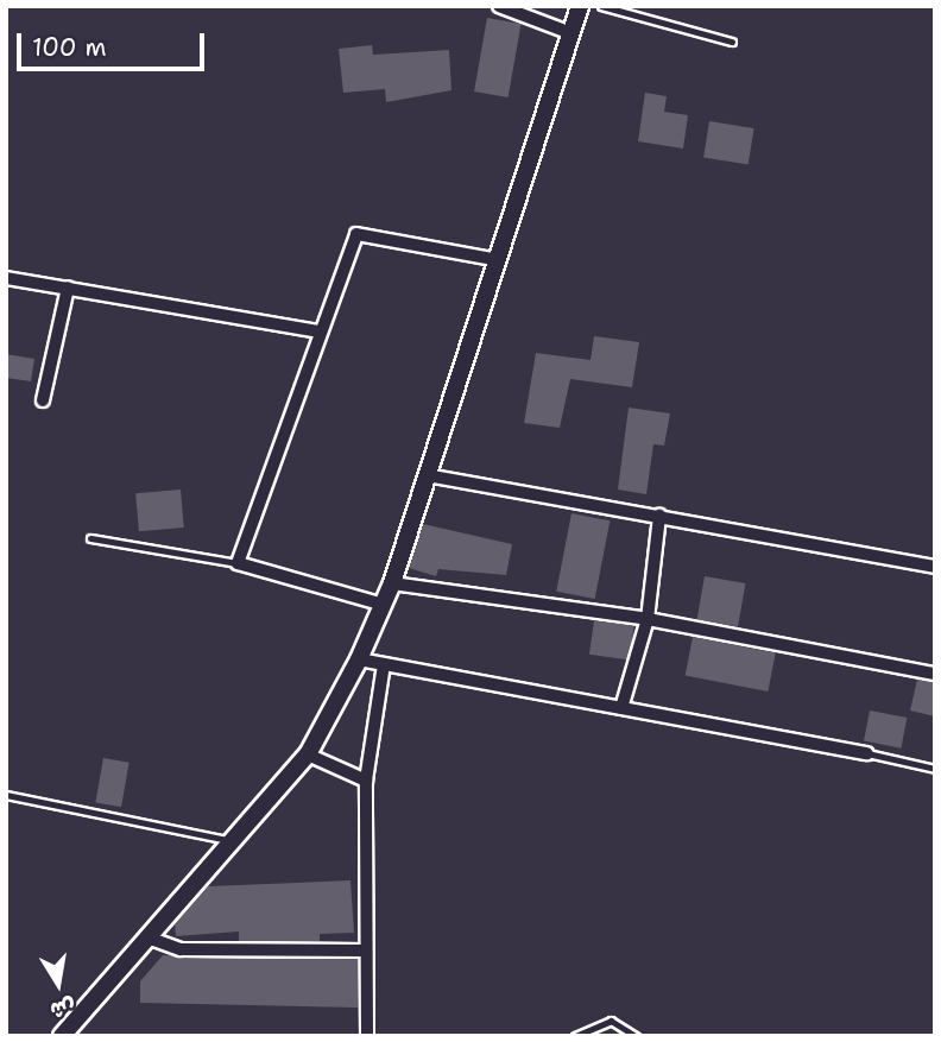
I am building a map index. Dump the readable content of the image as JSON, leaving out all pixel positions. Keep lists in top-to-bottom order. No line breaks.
{"scale_bar":"100 m","north":"bottom"}
